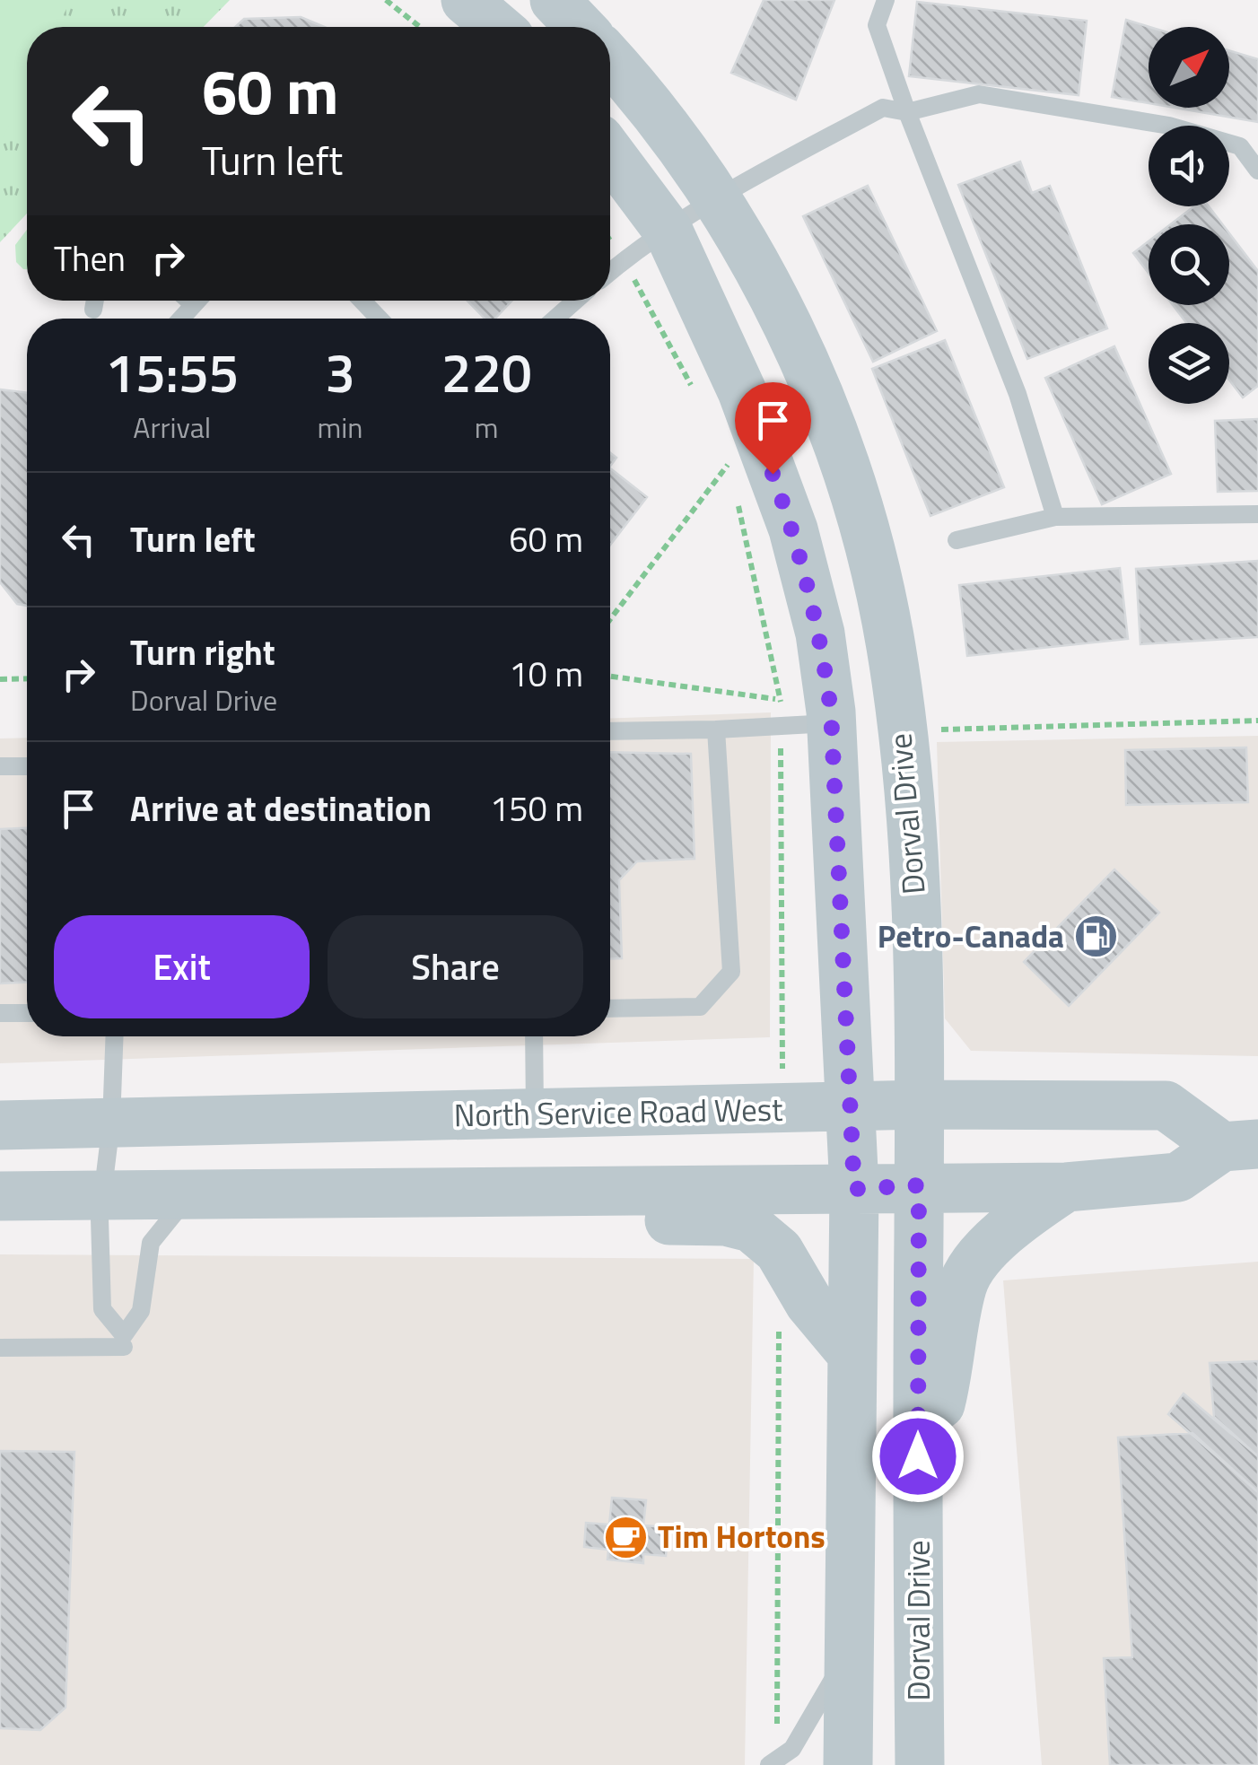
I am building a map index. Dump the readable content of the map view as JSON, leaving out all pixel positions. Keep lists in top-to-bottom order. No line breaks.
{"streets":{"main road":["Dorval Drive","North Service Road West"]},"crossings":[["Dorval Drive","North Service Road West"]],"places":{"fuel station":["Petro-Canada"],"cafe":["Tim Hortons"]},"north":"top right","page":{"turn":["60 m","Turn left"],"then":"Then","eta":["15:55","Arrival","3","min","220","m"],"list":[{"name":"Turn left","value":"60 m"},{"name":"Turn right","note":"Dorval Drive","value":"10 m"},{"name":"Arrive at destination","value":"150 m"}],"buttons":["Exit","Share"]}}
